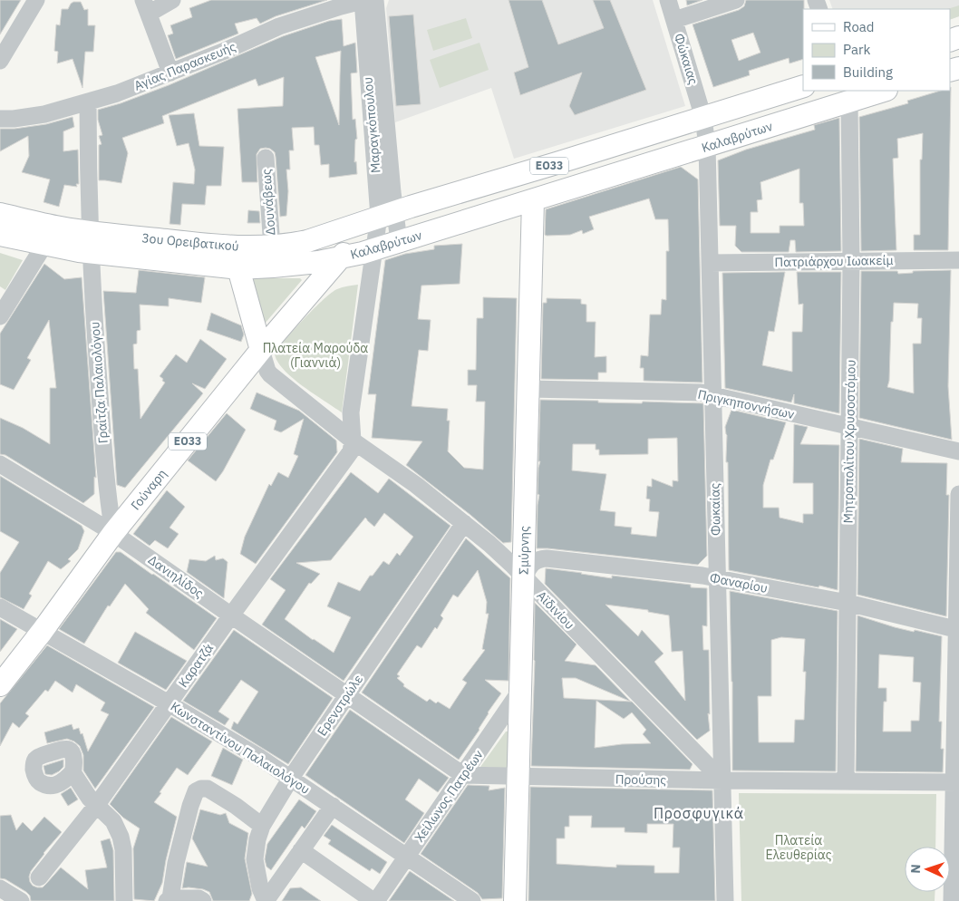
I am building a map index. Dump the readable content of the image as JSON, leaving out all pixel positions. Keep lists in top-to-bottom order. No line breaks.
{"streets":{"main road":["Καλαβρύτων","ΕΟ33","3ου Ορειβατικού","Γούναρη","Σμύρνης"],"street":["Φώκαιας","Αγίας Παρασκευής","Μαραγκόπουλου","Δουνάβεως","Πατριάρχου Ιωακείμ","Γραίτζα Παλαιολόγου","Πριγκηποννήσων","Μητροπολίτου Χρυσοστόμου","Φωκαίας","Δανιηλίδος","Φαναρίου","Αϊδινίου","Καρατζά","Ερενστρώλε","Κωνσταντίνου Παλαιολόγου","Προύσης","Χείλωνος Πατρέων"]},"crossings":[["Φώκαιας","Καλαβρύτων"],["Φώκαιας","Φωκαίας"],["Αγίας Παρασκευής","Μαραγκόπουλου"],["Αγίας Παρασκευής","Γραίτζα Παλαιολόγου"],["Μαραγκόπουλου","Καλαβρύτων"],["Μαραγκόπουλου","3ου Ορειβατικού"],["Μαραγκόπουλου","Αϊδινίου"],["Μαραγκόπουλου","Καρατζά"],["Καλαβρύτων","3ου Ορειβατικού"],["Καλαβρύτων","Μητροπολίτου Χρυσοστόμου"],["Καλαβρύτων","Γούναρη"],["Καλαβρύτων","Φωκαίας"],["Καλαβρύτων","Σμύρνης"],["Δουνάβεως","3ου Ορειβατικού"],["3ου Ορειβατικού","Γραίτζα Παλαιολόγου"],["3ου Ορειβατικού","Γούναρη"],["Πατριάρχου Ιωακείμ","Μητροπολίτου Χρυσοστόμου"],["Πατριάρχου Ιωακείμ","Φωκαίας"],["Γραίτζα Παλαιολόγου","Γούναρη"],["Γραίτζα Παλαιολόγου","Δανιηλίδος"],["Πριγκηποννήσων","Μητροπολίτου Χρυσοστόμου"],["Πριγκηποννήσων","Φωκαίας"],["Πριγκηποννήσων","Σμύρνης"],["Μητροπολίτου Χρυσοστόμου","Φαναρίου"],["Μητροπολίτου Χρυσοστόμου","Προύσης"],["Γούναρη","Δανιηλίδος"],["Γούναρη","Αϊδινίου"],["Γούναρη","Κωνσταντίνου Παλαιολόγου"],["Φωκαίας","Φαναρίου"],["Φωκαίας","Αϊδινίου"],["Φωκαίας","Προύσης"],["Σμύρνης","Φαναρίου"],["Σμύρνης","Αϊδινίου"],["Σμύρνης","Προύσης"],["Σμύρνης","Χείλωνος Πατρέων"],["Δανιηλίδος","Καρατζά"],["Δανιηλίδος","Ερενστρώλε"],["Φαναρίου","Αϊδινίου"],["Αϊδινίου","Καρατζά"],["Αϊδινίου","Ερενστρώλε"],["Αϊδινίου","Προύσης"],["Καρατζά","Κωνσταντίνου Παλαιολόγου"],["Ερενστρώλε","Κωνσταντίνου Παλαιολόγου"],["Κωνσταντίνου Παλαιολόγου","Χείλωνος Πατρέων"],["Προύσης","Χείλωνος Πατρέων"]],"districts":["Προσφυγικά"],"parks":["Πλατεία Μαρούδα (Γιαννιά)","Πλατεία Ελευθερίας"],"legend":["Road","Park","Building"],"north":"left"}
